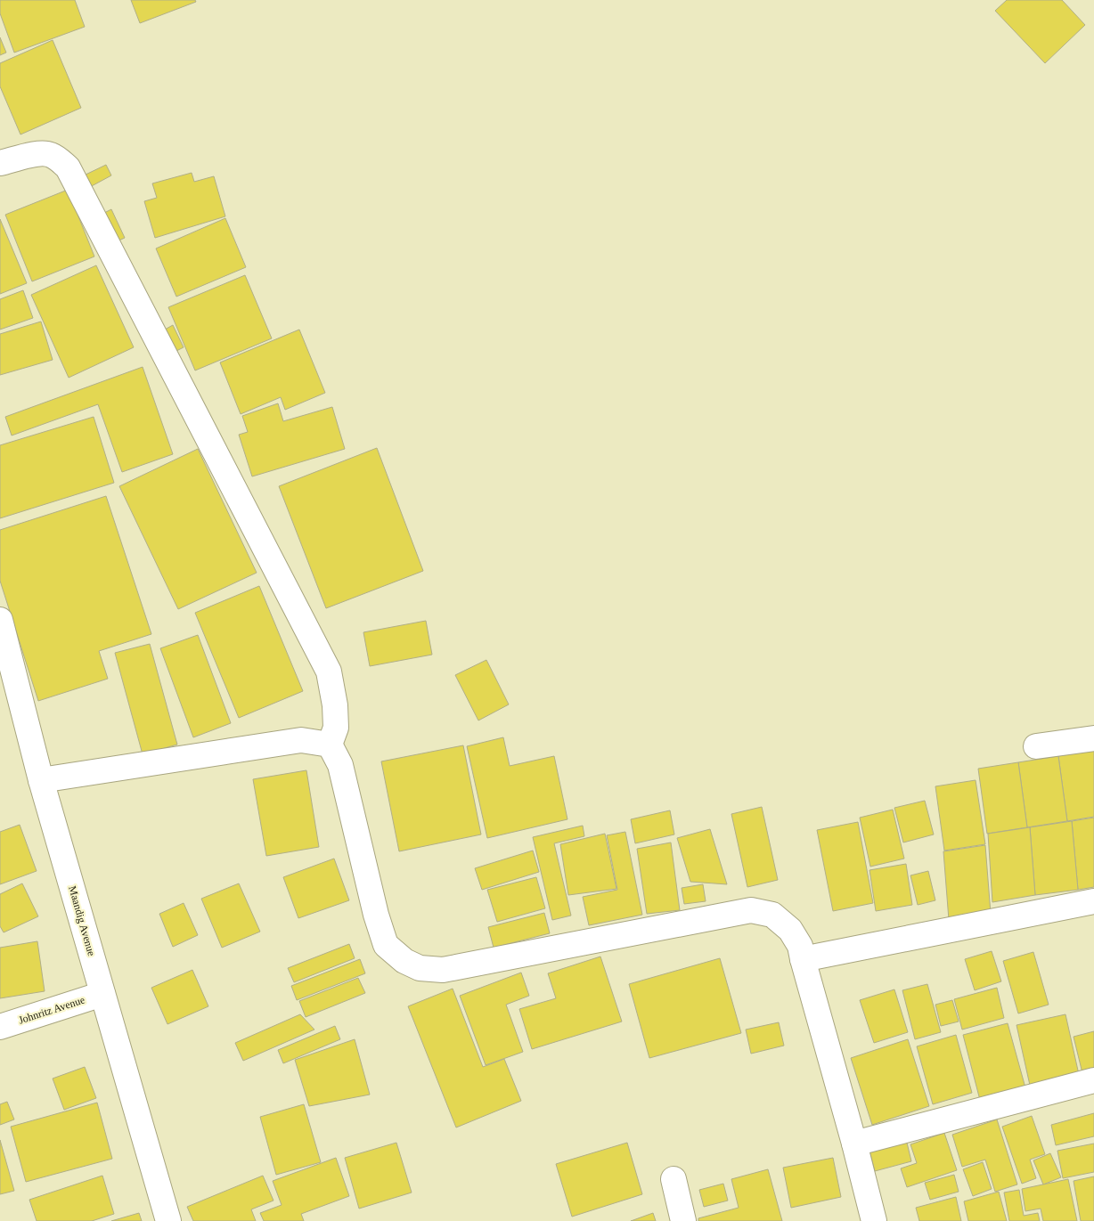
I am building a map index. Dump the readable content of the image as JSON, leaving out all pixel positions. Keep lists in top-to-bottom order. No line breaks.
{"streets":{"street":["Maandig Avenue","Johnritz Avenue"]},"crossings":[["Maandig Avenue","Johnritz Avenue"]]}
